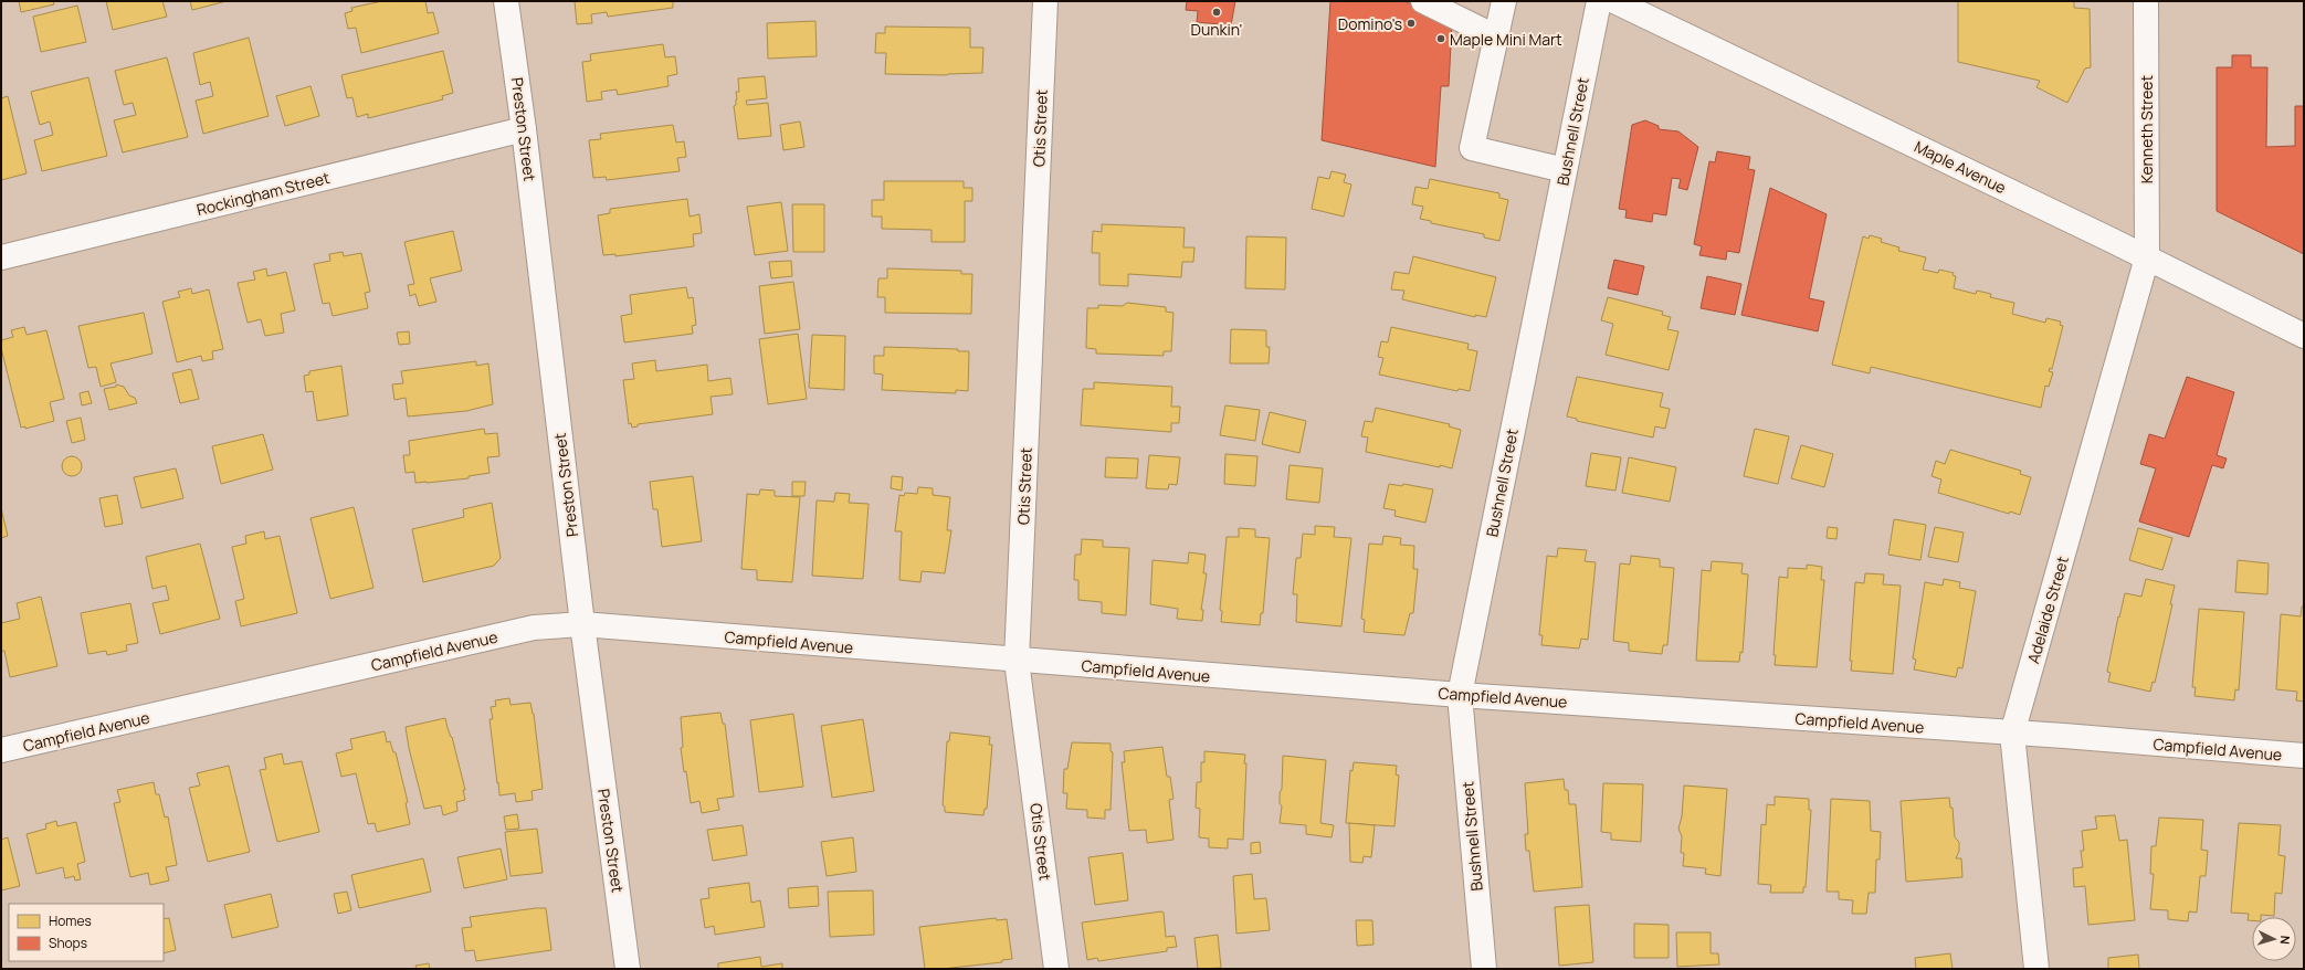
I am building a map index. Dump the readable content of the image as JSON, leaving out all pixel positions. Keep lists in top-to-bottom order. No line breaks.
{"streets":{"street":["Otis Street","Preston Street","Kenneth Street","Bushnell Street","Maple Avenue","Rockingham Street","Adelaide Street","Campfield Avenue"]},"crossings":[["Otis Street","Campfield Avenue"],["Preston Street","Rockingham Street"],["Preston Street","Campfield Avenue"],["Kenneth Street","Maple Avenue"],["Kenneth Street","Adelaide Street"],["Bushnell Street","Campfield Avenue"],["Maple Avenue","Adelaide Street"],["Adelaide Street","Campfield Avenue"]],"places":["Dunkin'","Domino's","Maple Mini Mart"],"legend":["Homes","Shops"],"north":"right"}
